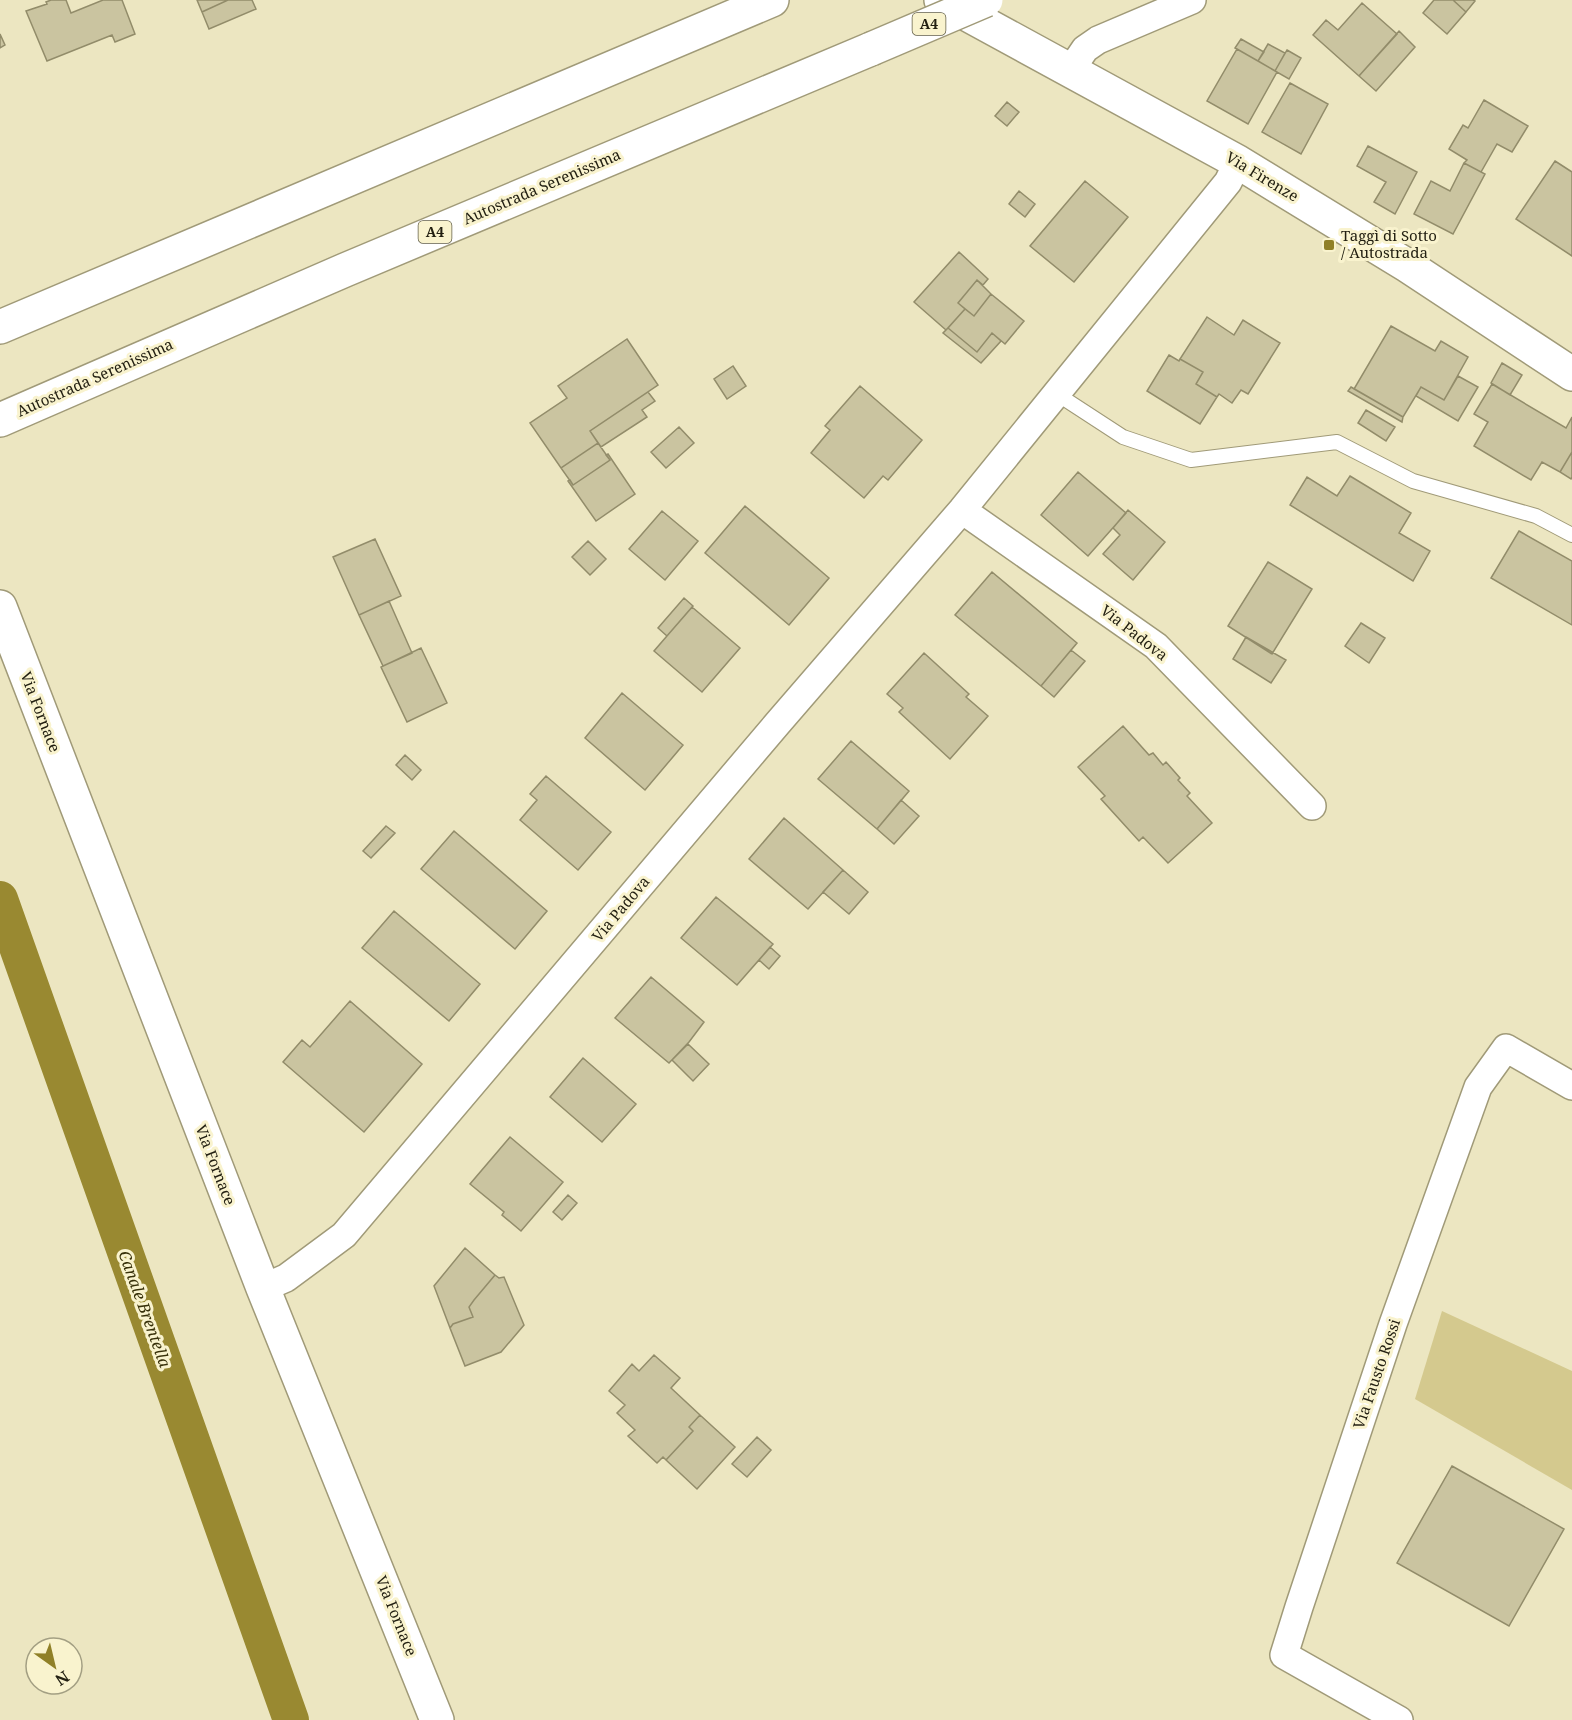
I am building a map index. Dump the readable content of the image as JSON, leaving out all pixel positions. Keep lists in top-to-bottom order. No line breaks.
{"streets":{"main road":["A4","Via Firenze","Autostrada Serenissima","Via Fornace"],"street":["Via Padova","Via Fausto Rossi"]},"crossings":[["Via Firenze","Via Padova"],["Via Padova","Via Fornace"]],"water":["Canale Brentella"],"places":{"transit":["Taggì di Sotto / Autostrada"]},"north":"bottom right"}
